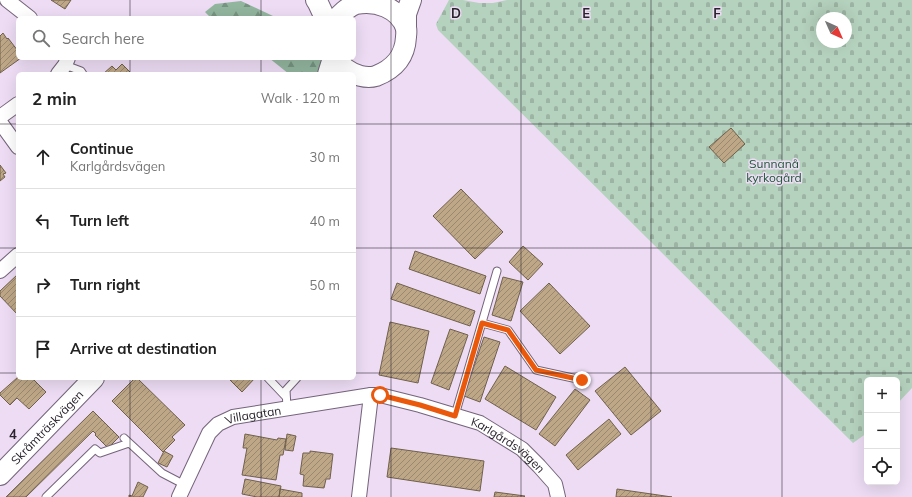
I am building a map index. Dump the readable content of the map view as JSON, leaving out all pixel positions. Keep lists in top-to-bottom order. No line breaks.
{"streets":{"main road":["Skråmträskvägen"],"street":["Villagatan","Karlgårdsvägen"]},"crossings":[["Villagatan","Karlgårdsvägen"]],"parks":["Sunnanå kyrkogård"],"north":"bottom right","page":{"search":"Search here","heading":["2 min","Walk · 120 m"],"list":[["Continue","Karlgårdsvägen","30 m"],["Turn left","40 m"],["Turn right","50 m"],"Arrive at destination"],"map_buttons":["+","−"]},"grid":{"columns":["D","E","F"],"rows":["4"]}}
